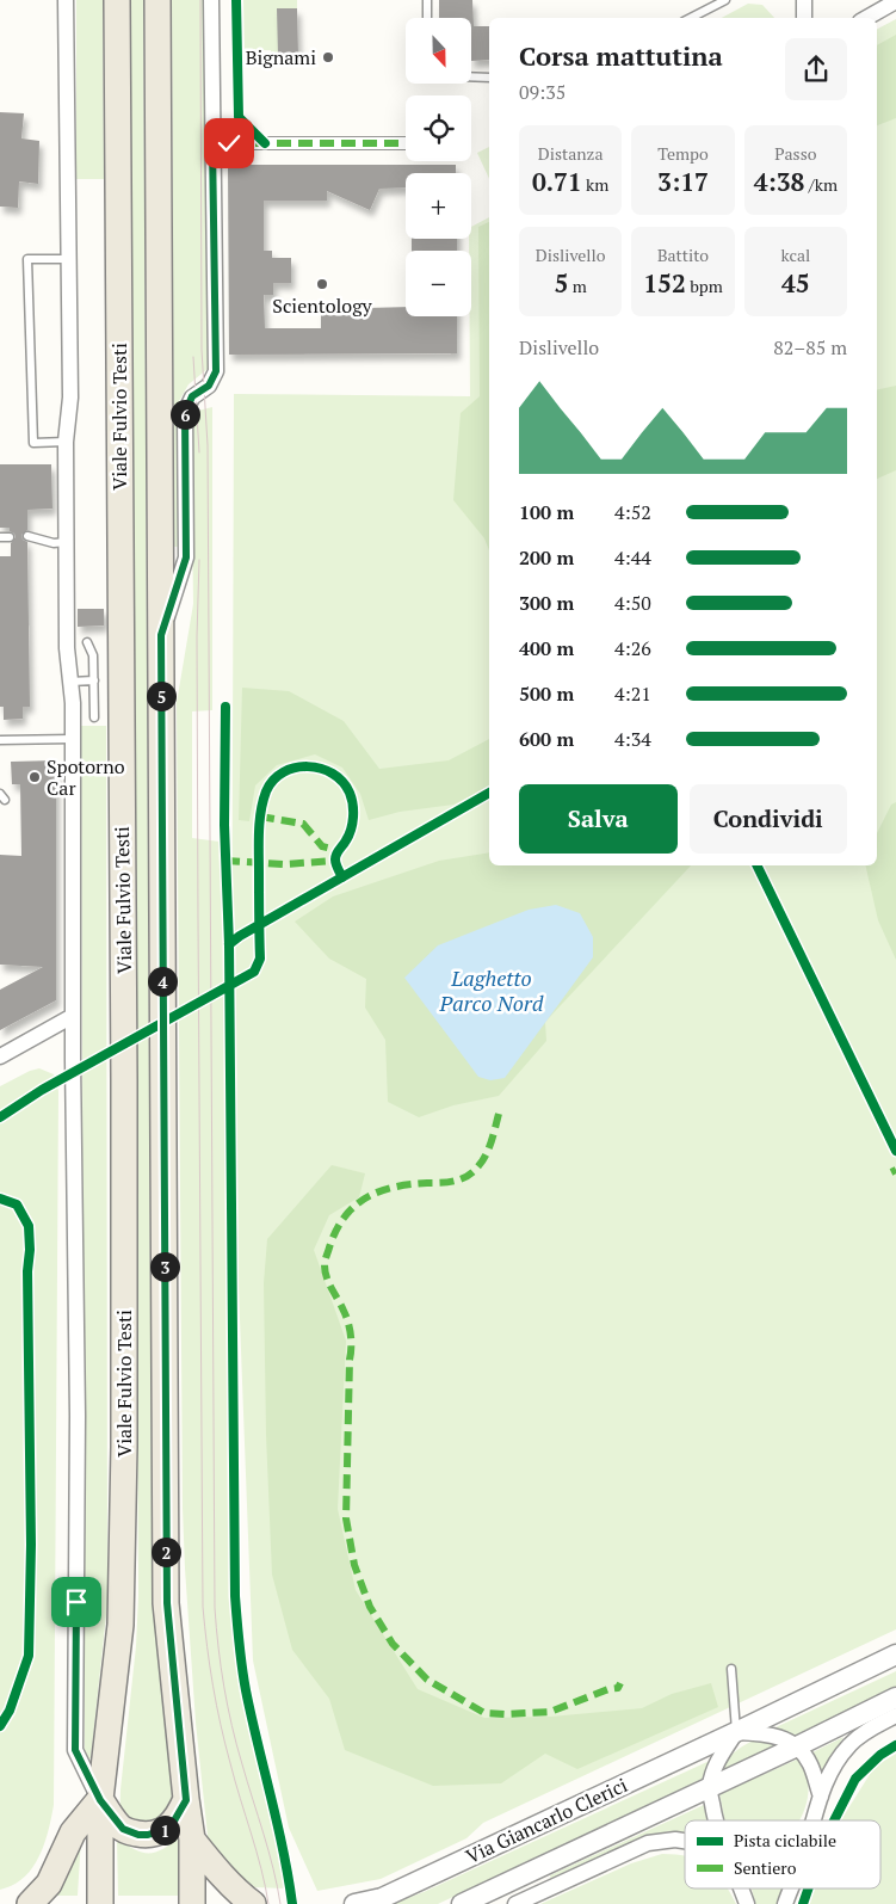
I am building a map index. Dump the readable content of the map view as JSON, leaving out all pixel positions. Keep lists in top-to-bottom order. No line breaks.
{"streets":{"main road":["Viale Fulvio Testi"],"street":["Via Giancarlo Clerici"]},"water":["Laghetto Parco Nord"],"places":["Bignami","Scientology","Spotorno Car"],"legend":["Pista ciclabile","Sentiero"],"north":"bottom","page":{"map_buttons":["+","−"],"heading":["Corsa mattutina","09:35"],"stats":[["Distanza","0.71 km"],["Tempo","3:17"],["Passo","4:38 /km"],["Dislivello","5 m"],["Battito","152 bpm"],["kcal","45"]],"chart":["Dislivello","82–85 m"],"pins":["6","5","4","3","2","1"],"list":[{"name":"100 m","note":"4:52"},{"name":"200 m","note":"4:44"},{"name":"300 m","note":"4:50"},{"name":"400 m","note":"4:26"},{"name":"500 m","note":"4:21"},{"name":"600 m","note":"4:34"}],"buttons":["Salva","Condividi"]}}
